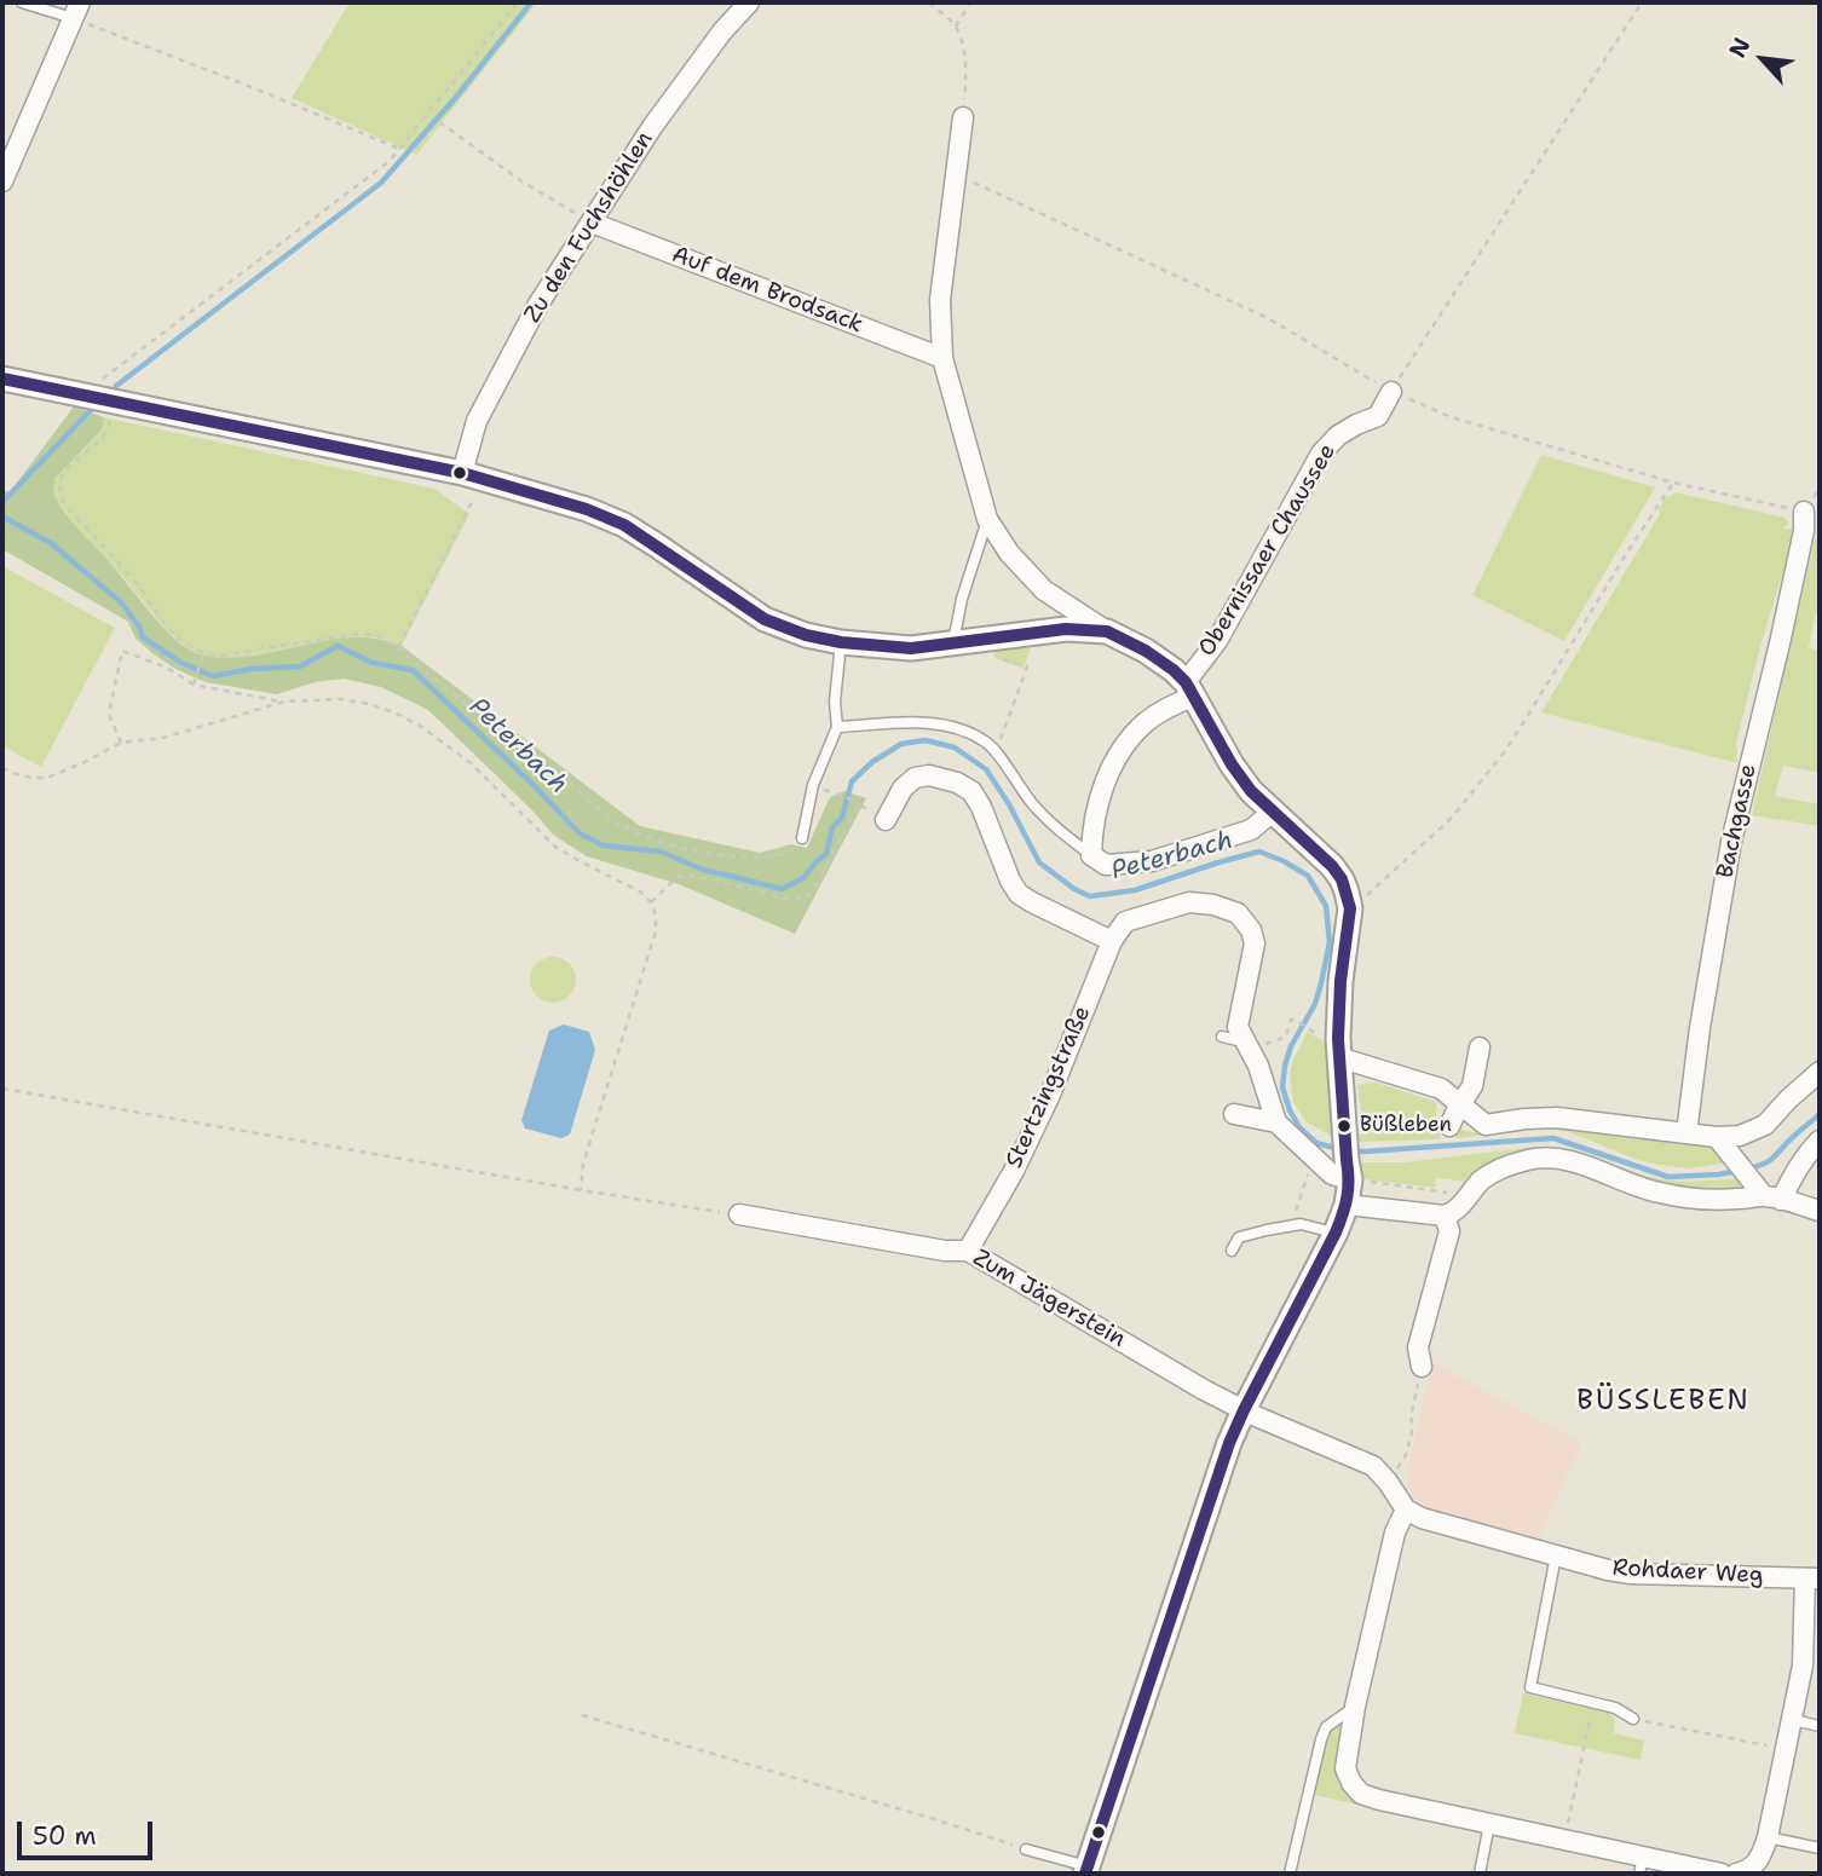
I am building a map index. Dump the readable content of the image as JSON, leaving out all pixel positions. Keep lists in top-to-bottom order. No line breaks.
{"streets":{"street":["Zu den Fuchshöhlen","Auf dem Brodsack","Obernissaer Chaussee","Bachgasse","Stertzingstraße","Zum Jägerstein","Rohdaer Weg"]},"crossings":[["Zu den Fuchshöhlen","Auf dem Brodsack"],["Stertzingstraße","Zum Jägerstein"]],"districts":["BÜSSLEBEN"],"water":["Peterbach"],"places":["Büßleben"],"scale_bar":"50 m","north":"top left"}
